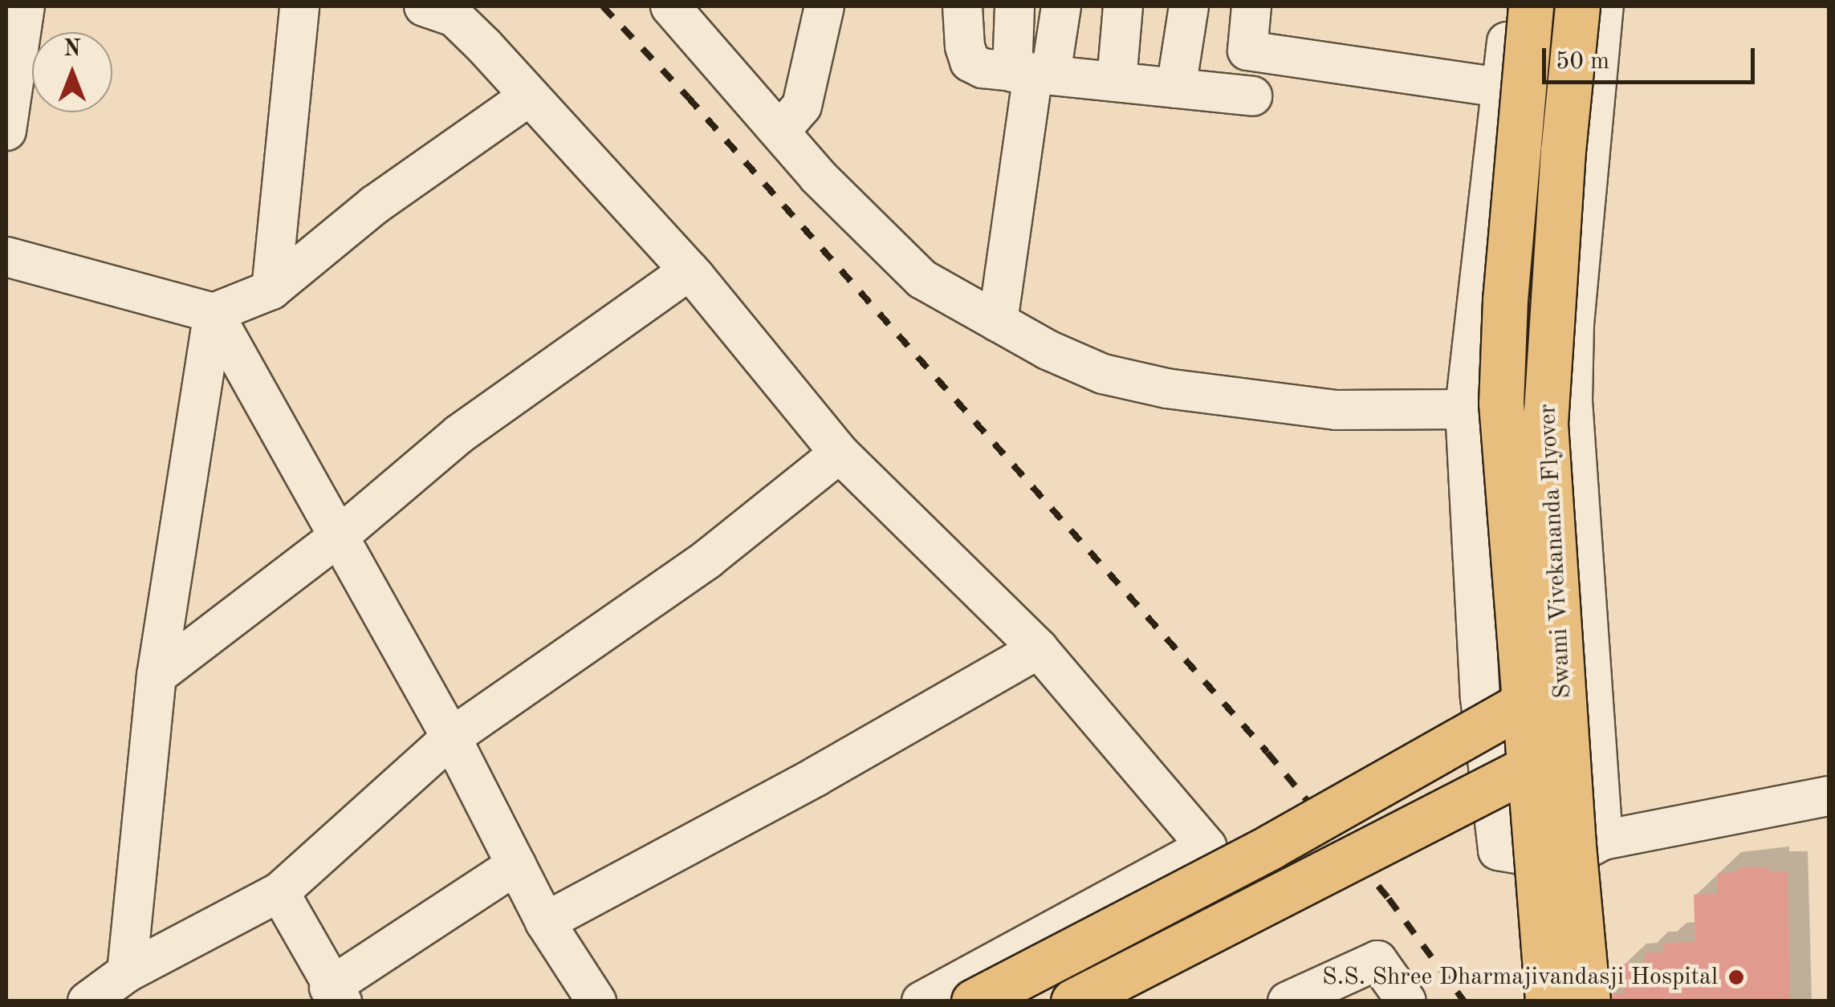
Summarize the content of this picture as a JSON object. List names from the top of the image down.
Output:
{
  "streets": {
    "main road": ["Swami Vivekananda Flyover"]
  },
  "places": ["S.S. Shree Dharmajivandasji Hospital"],
  "scale_bar": "50 m",
  "north": "top"
}
